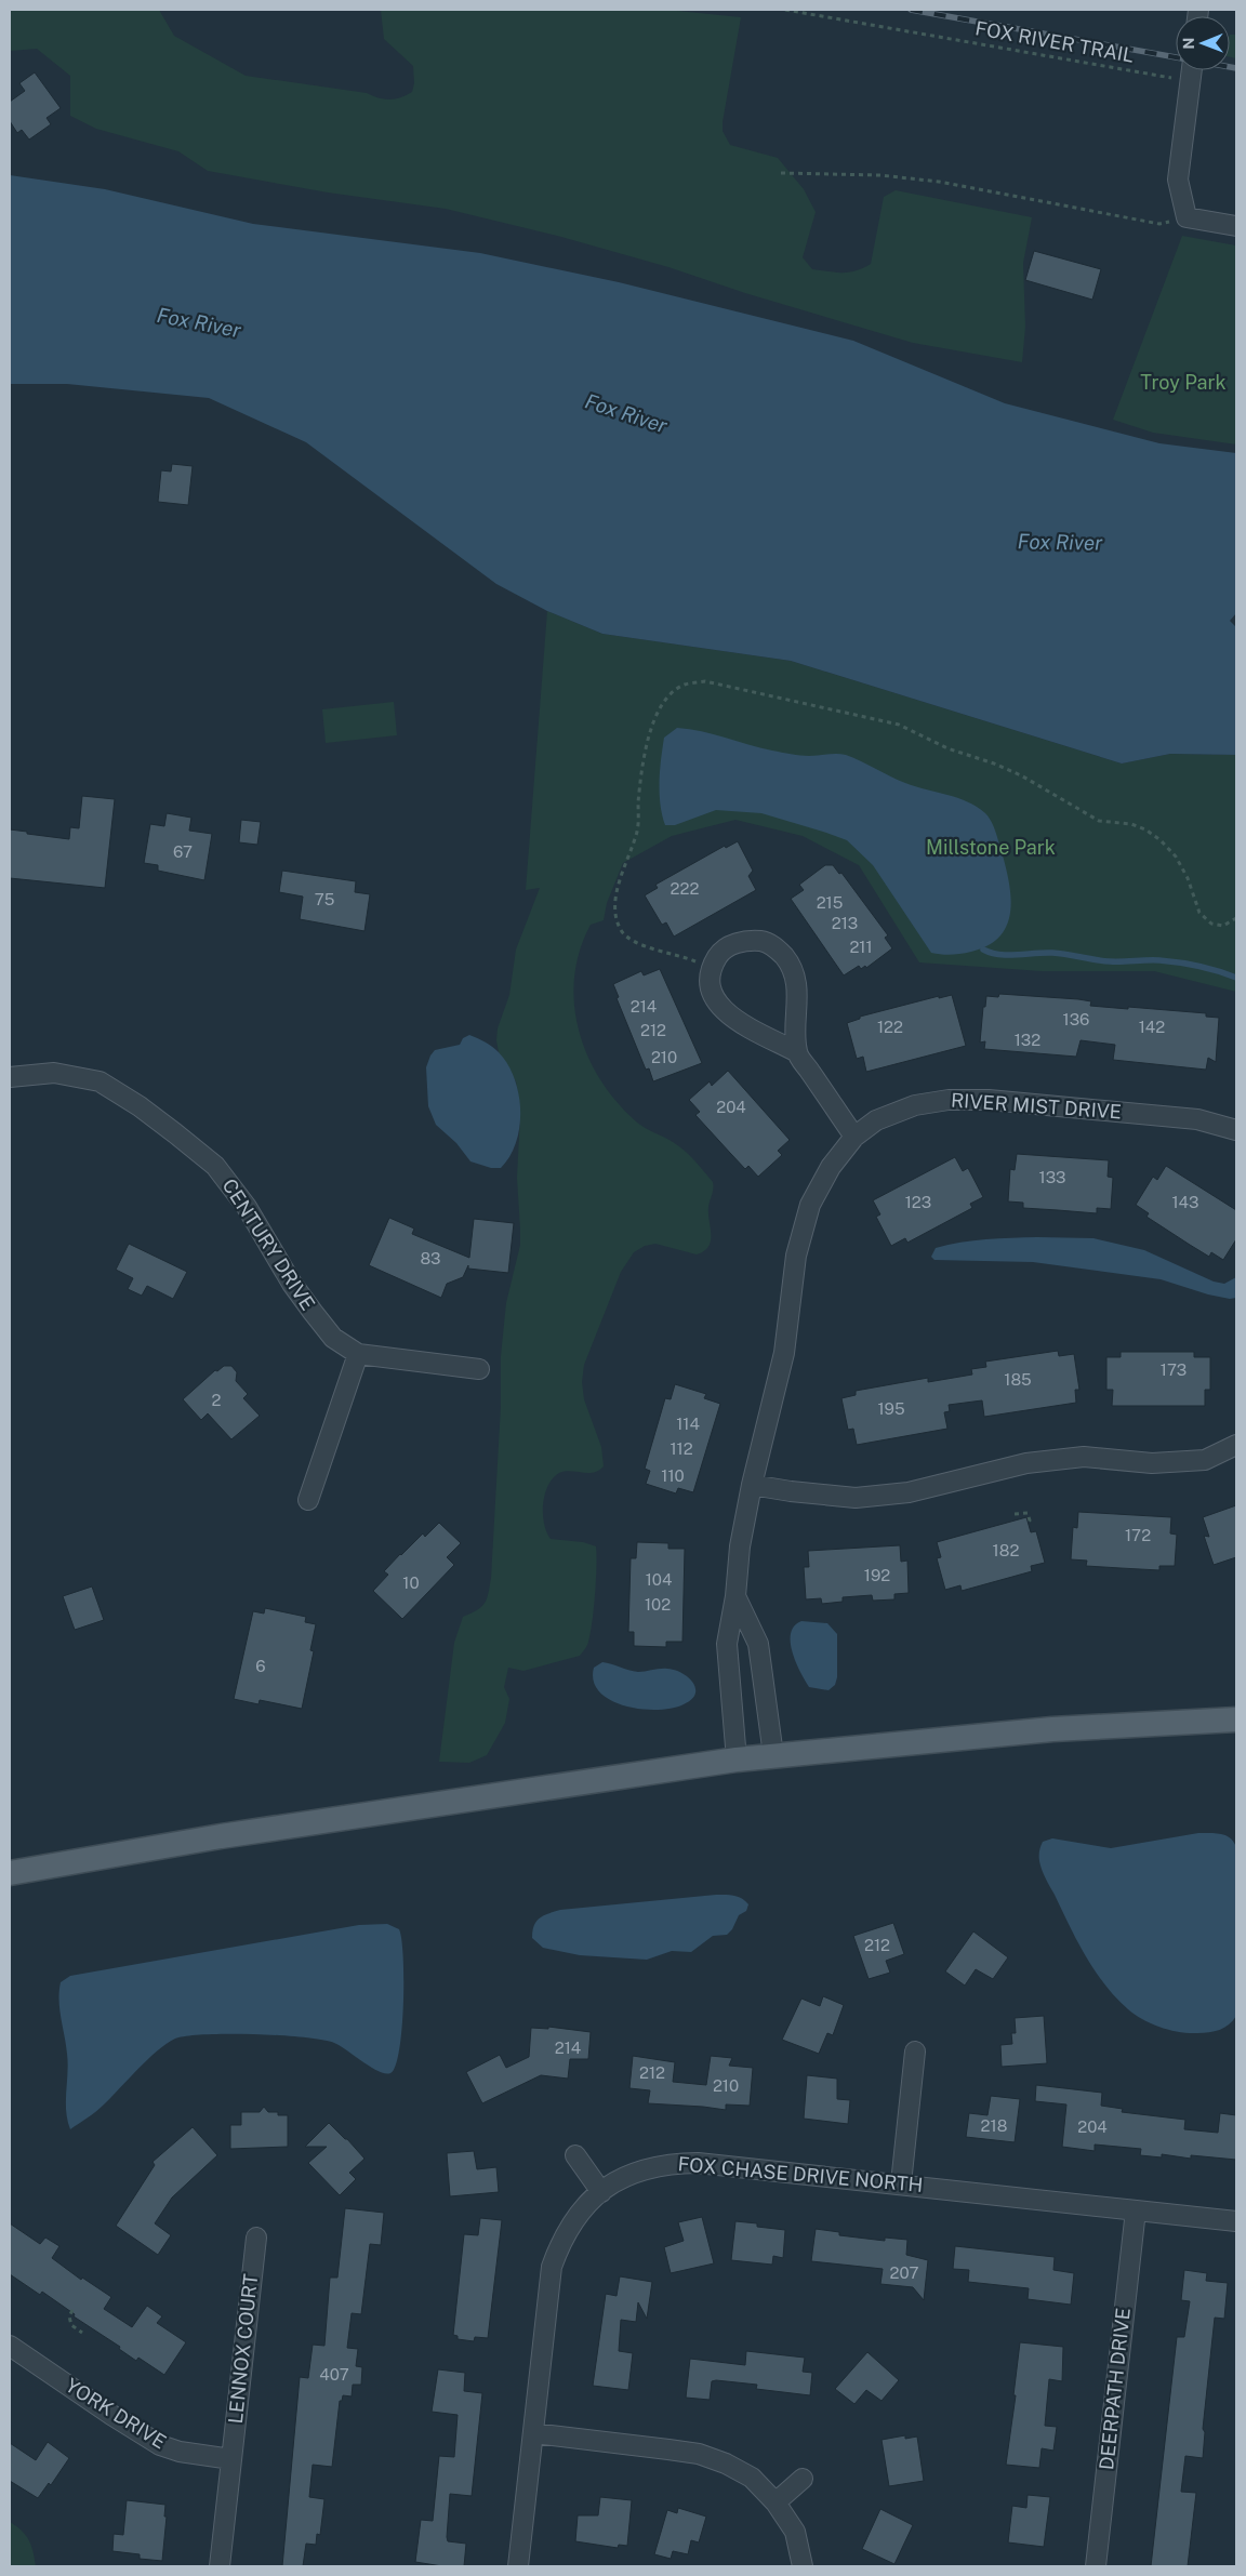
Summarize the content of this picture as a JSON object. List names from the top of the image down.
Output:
{
  "streets": {
    "street": [
      "RIVER MIST DRIVE",
      "CENTURY DRIVE",
      "FOX CHASE DRIVE NORTH",
      "LENNOX COURT",
      "DEERPATH DRIVE",
      "YORK DRIVE"
    ],
    "path": ["FOX RIVER TRAIL"]
  },
  "crossings": [
    ["FOX CHASE DRIVE NORTH", "DEERPATH DRIVE"],
    ["LENNOX COURT", "YORK DRIVE"]
  ],
  "water": ["Fox River"],
  "parks": ["Troy Park", "Millstone Park"],
  "house_numbers": [
    "67",
    "222",
    "75",
    "215",
    "213",
    "211",
    "214",
    "136",
    "122",
    "142",
    "212",
    "132",
    "210",
    "204",
    "133",
    "123",
    "143",
    "83",
    "173",
    "185",
    "2",
    "195",
    "114",
    "112",
    "110",
    "172",
    "182",
    "192",
    "104",
    "10",
    "102",
    "6",
    "212",
    "214",
    "212",
    "210",
    "218",
    "204",
    "207",
    "407"
  ],
  "north": "left"
}
